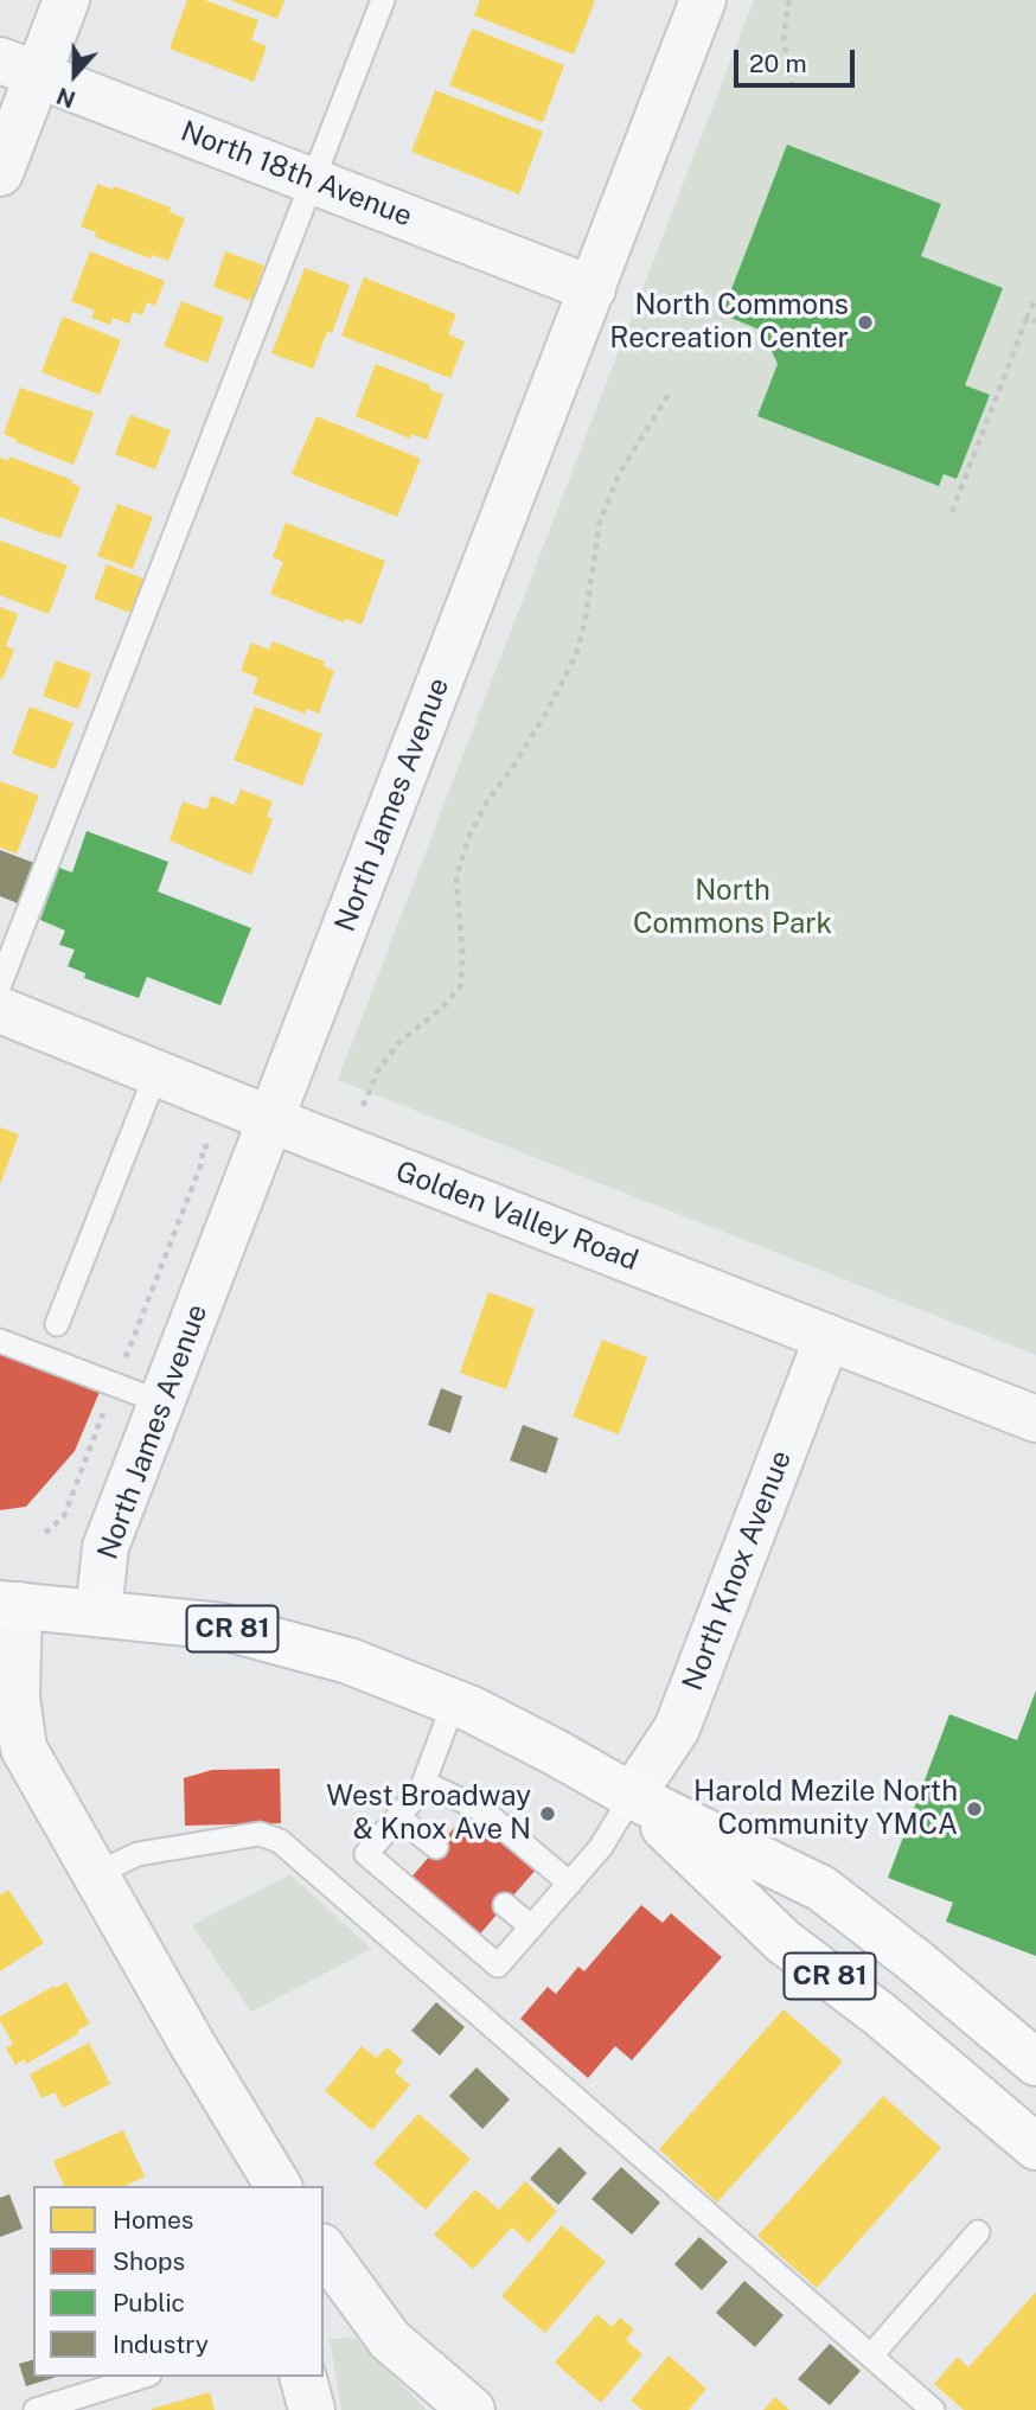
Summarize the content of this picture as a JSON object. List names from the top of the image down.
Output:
{
  "streets": {
    "main road": ["CR 81"],
    "street": [
      "North 18th Avenue",
      "North James Avenue",
      "Golden Valley Road",
      "North Knox Avenue"
    ]
  },
  "crossings": [
    ["North 18th Avenue", "North James Avenue"],
    ["North James Avenue", "Golden Valley Road"],
    ["North James Avenue", "CR 81"],
    ["Golden Valley Road", "North Knox Avenue"],
    ["North Knox Avenue", "CR 81"]
  ],
  "parks": ["North Commons Park"],
  "places": ["North Commons Recreation Center", "Harold Mezile North Community YMCA", "West Broadway & Knox Ave N"],
  "legend": [
    "Homes",
    "Shops",
    "Public",
    "Industry"
  ],
  "scale_bar": "20 m",
  "north": "bottom"
}
